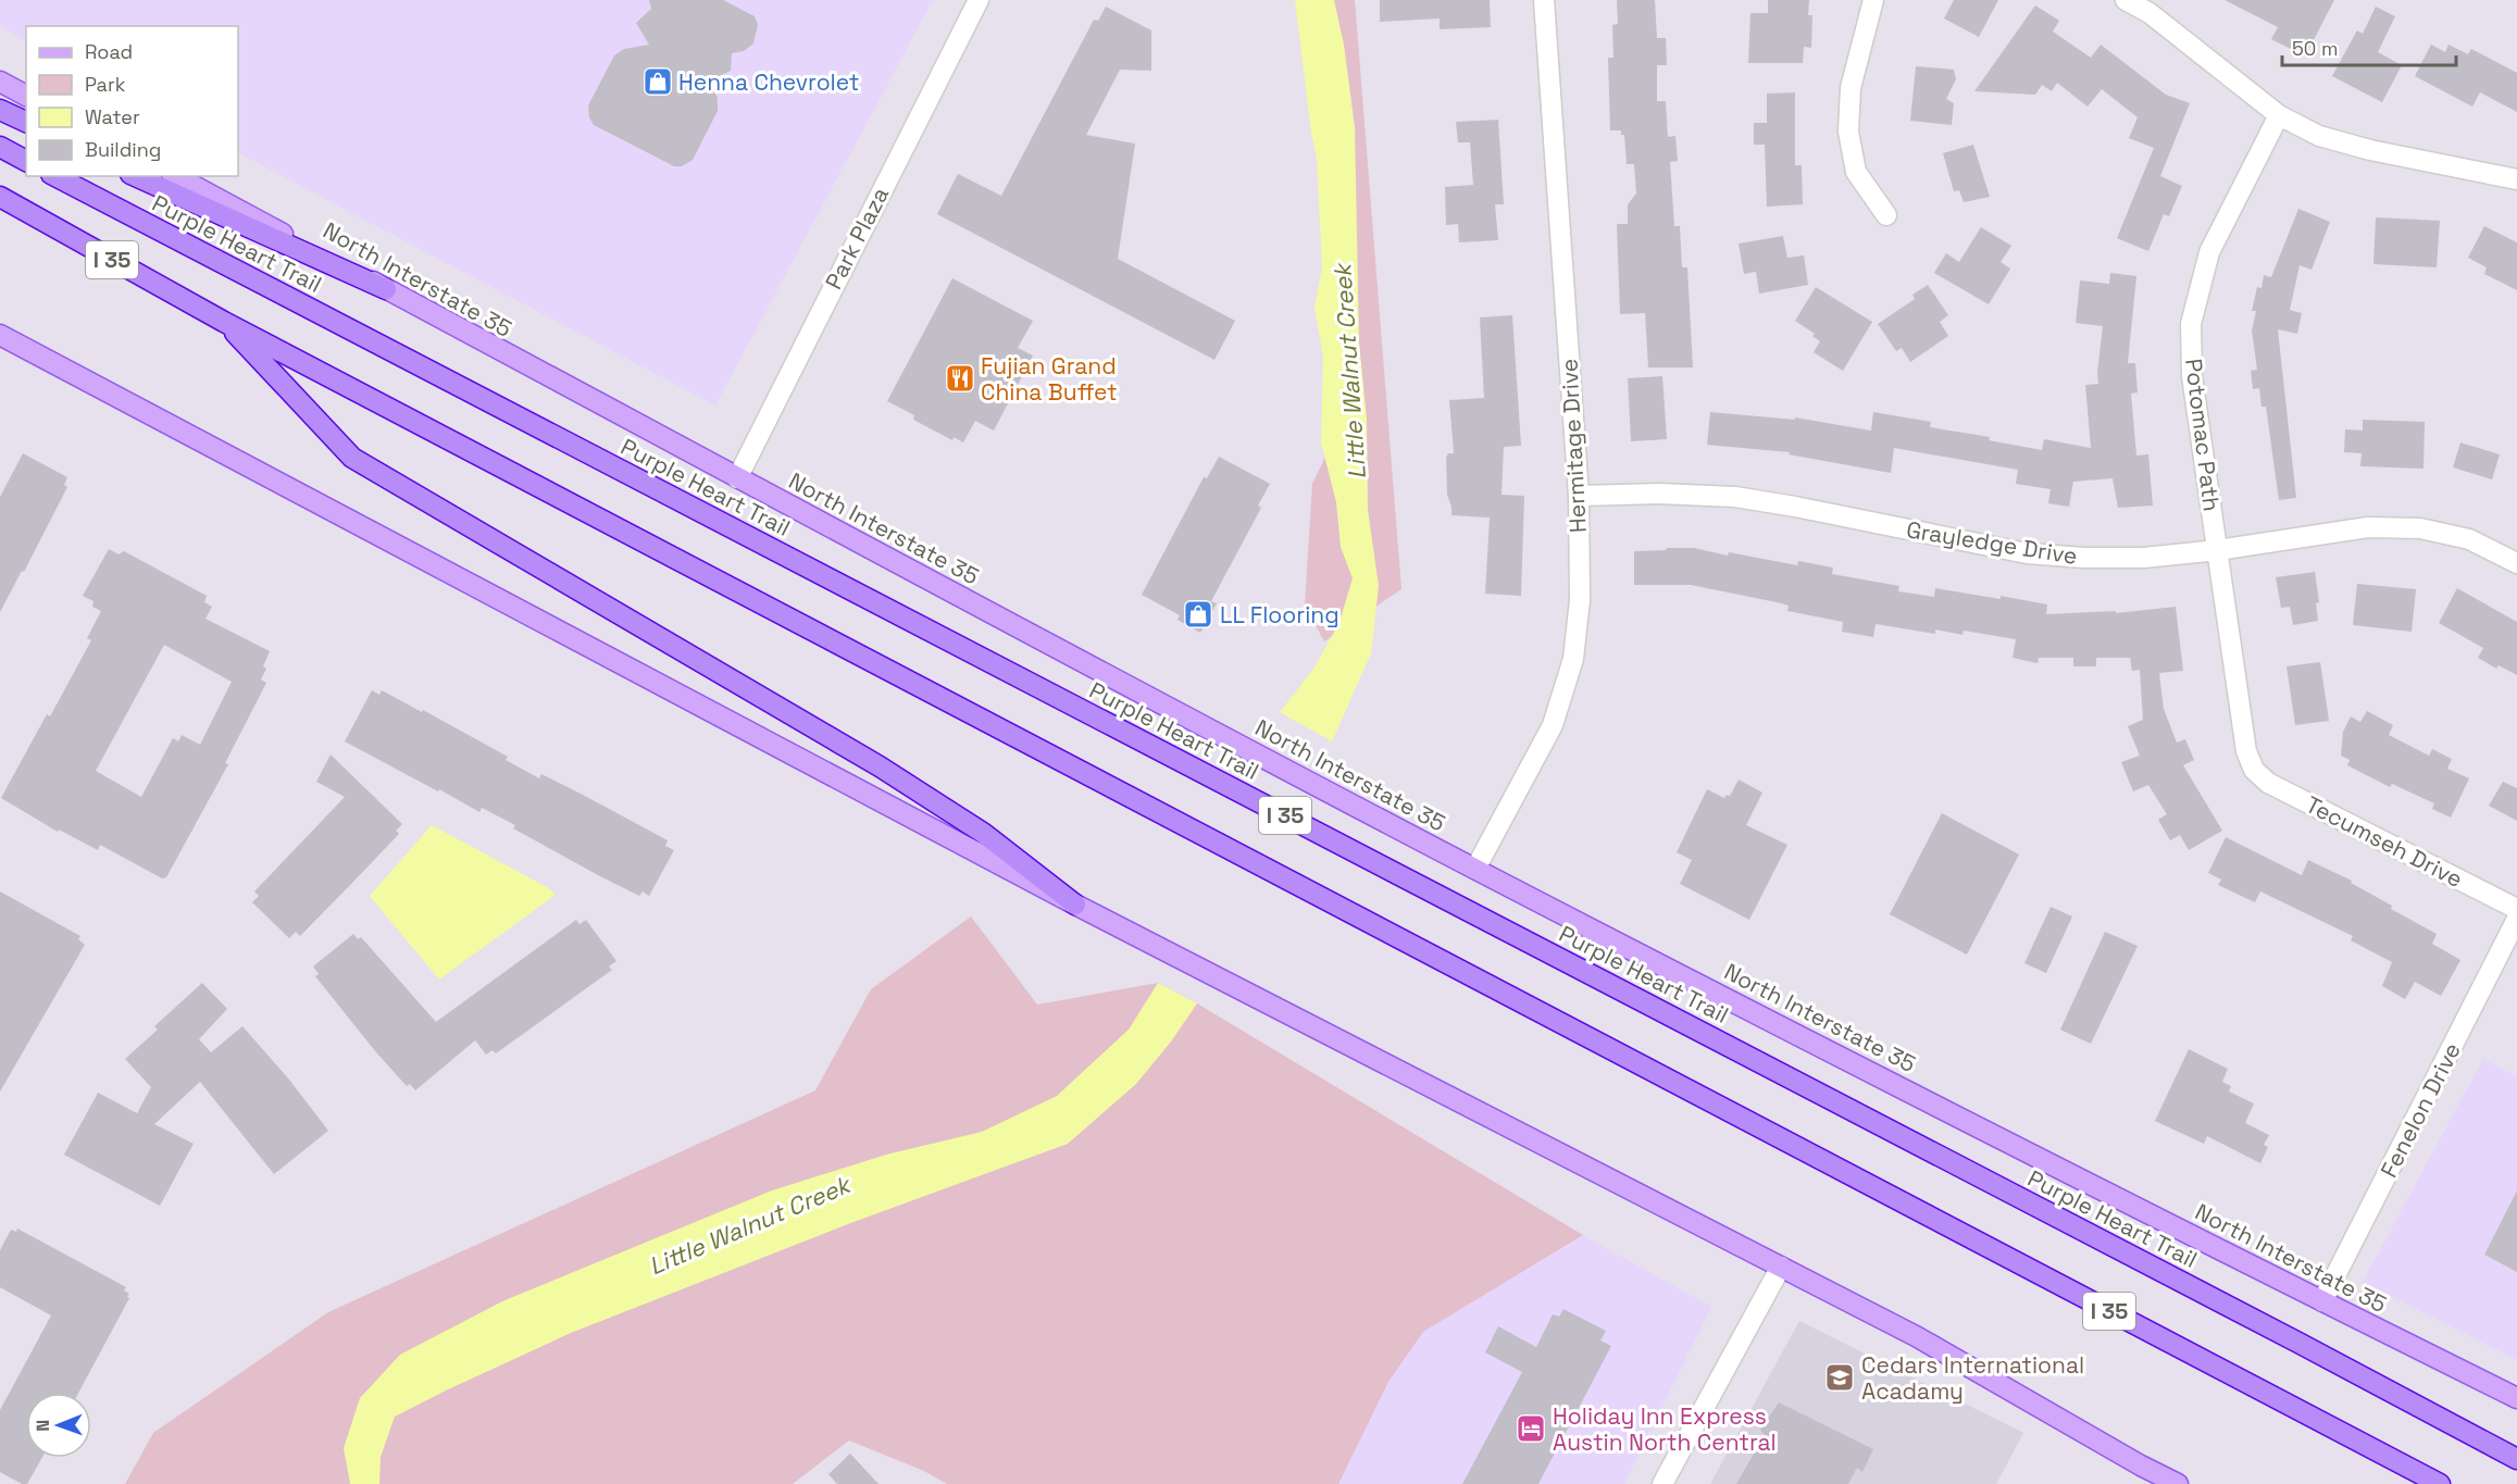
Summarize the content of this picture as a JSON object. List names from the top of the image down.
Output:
{
  "streets": {
    "highway": ["Purple Heart Trail", "I 35"],
    "main road": ["North Interstate 35"],
    "street": [
      "Park Plaza",
      "Potomac Path",
      "Hermitage Drive",
      "Grayledge Drive",
      "Tecumseh Drive",
      "Fenelon Drive"
    ]
  },
  "crossings": [
    ["Park Plaza", "North Interstate 35"],
    ["North Interstate 35", "Hermitage Drive"],
    ["North Interstate 35", "Fenelon Drive"],
    ["Potomac Path", "Grayledge Drive"],
    ["Potomac Path", "Tecumseh Drive"],
    ["Hermitage Drive", "Grayledge Drive"]
  ],
  "water": ["Little Walnut Creek"],
  "places": {
    "shop": ["Henna Chevrolet", "LL Flooring"],
    "restaurant": ["Fujian Grand China Buffet"],
    "school or university": ["Cedars International Acadamy"],
    "hotel": ["Holiday Inn Express Austin North Central"]
  },
  "legend": [
    "Road",
    "Park",
    "Water",
    "Building"
  ],
  "scale_bar": "50 m",
  "north": "left"
}
